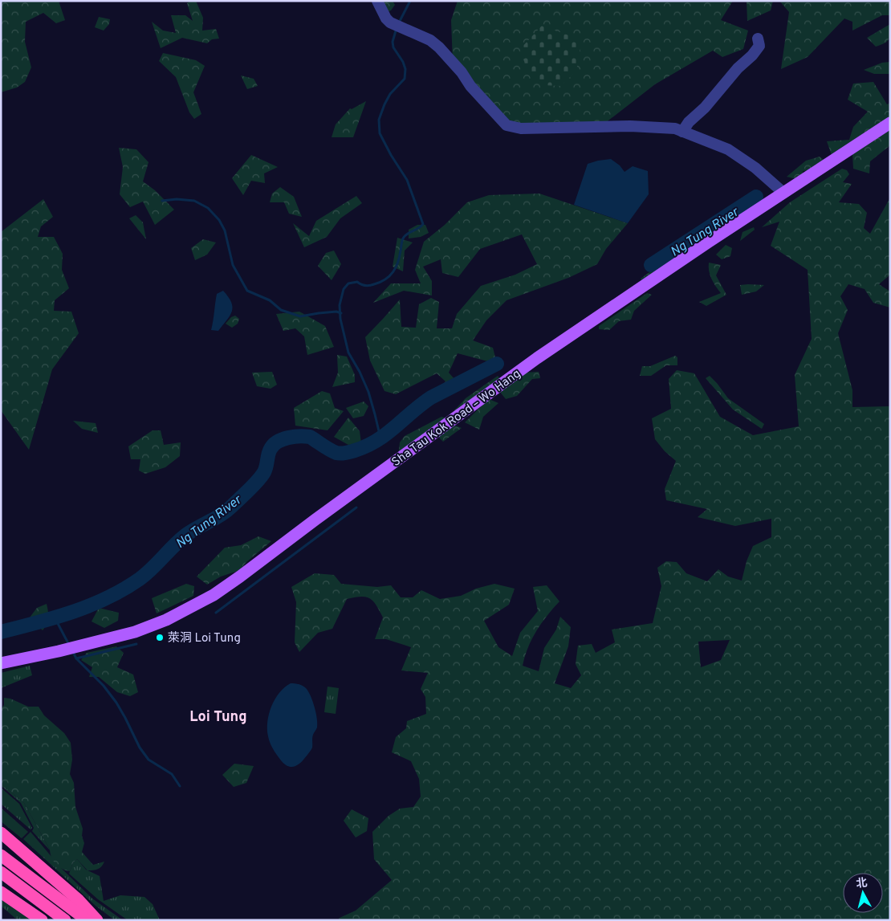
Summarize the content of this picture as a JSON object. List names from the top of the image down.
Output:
{
  "streets": {
    "main road": ["Sha Tau Kok Road – Wo Hang"]
  },
  "districts": ["Loi Tung"],
  "water": ["Ng Tung River"],
  "places": ["萊洞 Loi Tung"],
  "north": "top"
}
